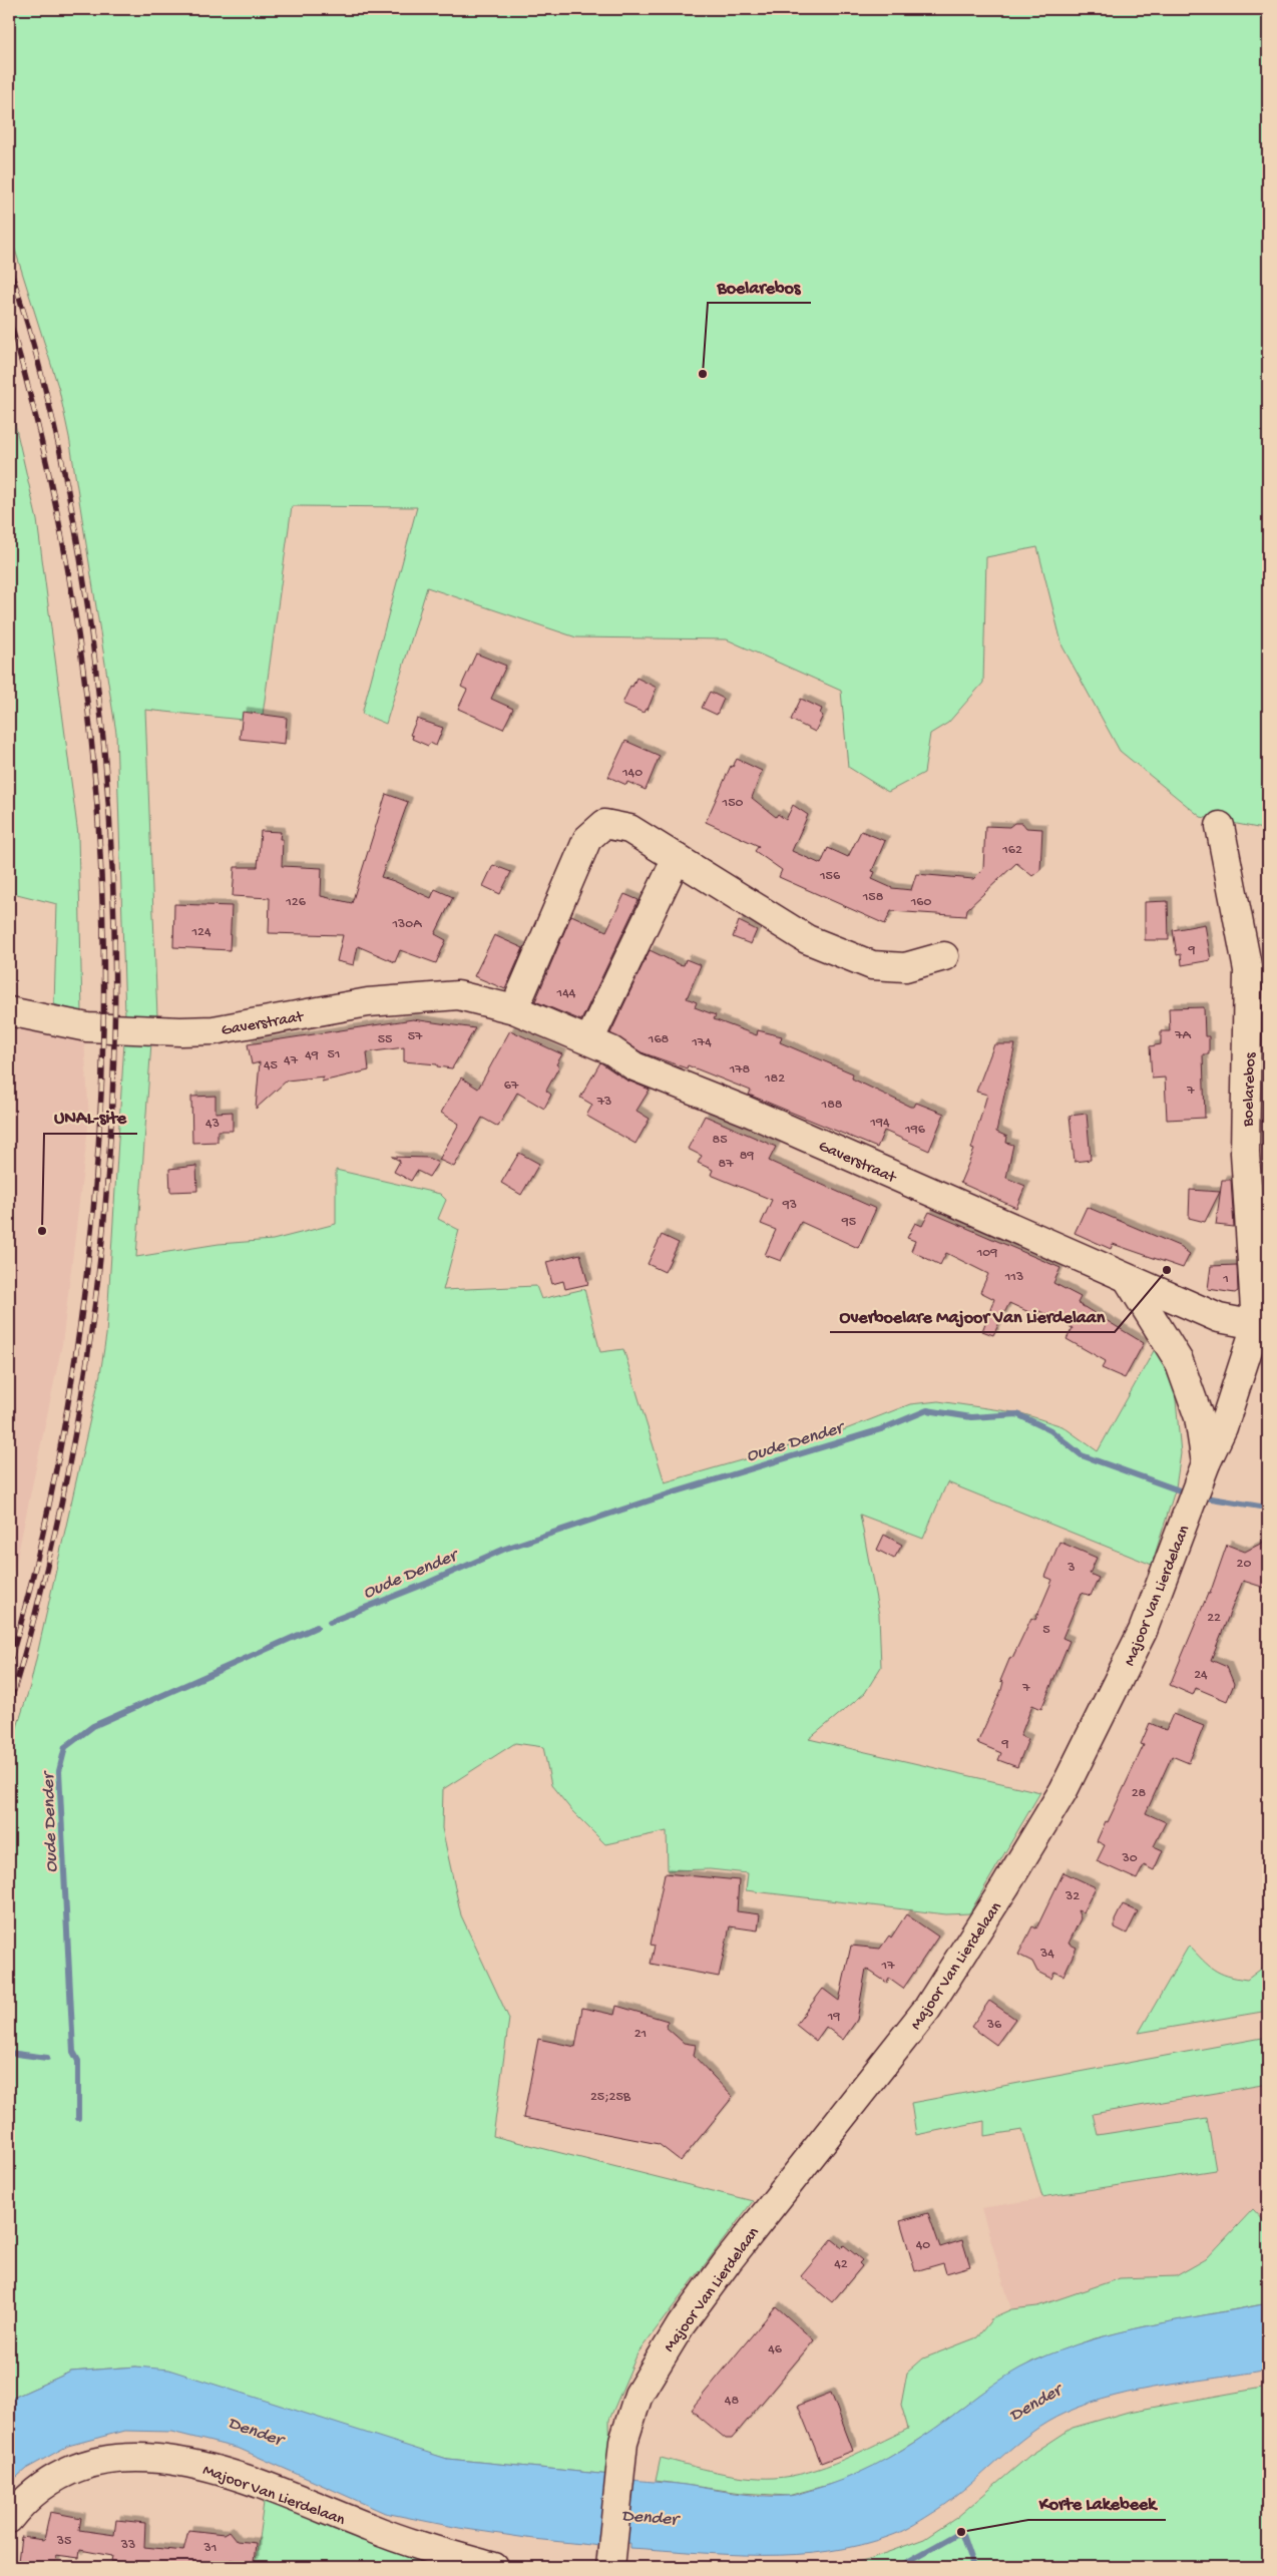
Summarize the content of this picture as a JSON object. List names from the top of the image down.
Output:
{
  "streets": {
    "street": ["Gaverstraat", "Boelarebos", "Majoor Van Lierdelaan"]
  },
  "crossings": [
    ["Gaverstraat", "Boelarebos"],
    ["Gaverstraat", "Majoor Van Lierdelaan"],
    ["Boelarebos", "Majoor Van Lierdelaan"]
  ],
  "water": ["Oude Dender", "Dender"],
  "places": [
    "Boelarebos",
    "UNAL-site",
    "Overboelare Majoor Van Lierdelaan",
    "Korte Lakebeek"
  ],
  "house_numbers": [
    "140",
    "150",
    "162",
    "156",
    "158",
    "126",
    "160",
    "130A",
    "124",
    "9",
    "144",
    "7A",
    "57",
    "55",
    "168",
    "174",
    "51",
    "49",
    "47",
    "45",
    "178",
    "182",
    "67",
    "7",
    "73",
    "188",
    "194",
    "43",
    "196",
    "85",
    "89",
    "87",
    "93",
    "95",
    "109",
    "113",
    "1",
    "20",
    "3",
    "22",
    "5",
    "24",
    "7",
    "9",
    "28",
    "30",
    "32",
    "34",
    "17",
    "19",
    "36",
    "21",
    "25;25B",
    "40",
    "42",
    "46",
    "48",
    "35",
    "33",
    "31"
  ]
}
